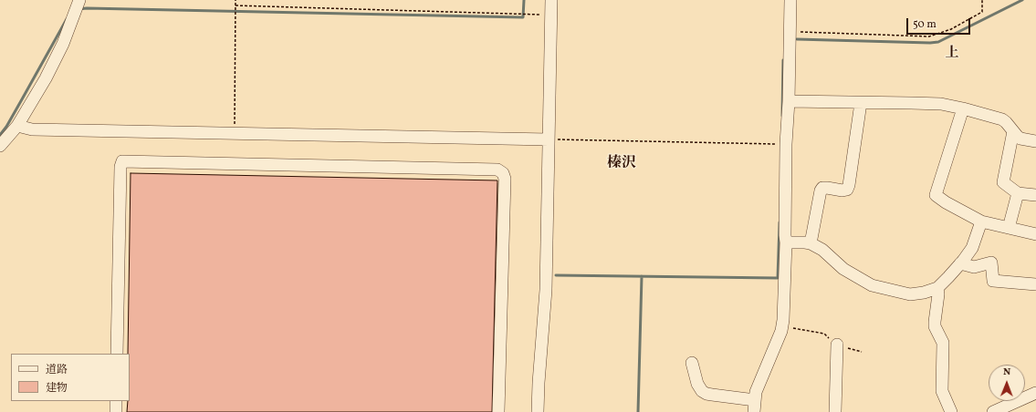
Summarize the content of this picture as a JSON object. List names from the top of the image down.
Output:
{
  "districts": ["上", "榛沢"],
  "legend": ["道路", "建物"],
  "scale_bar": "50 m",
  "north": "top"
}
